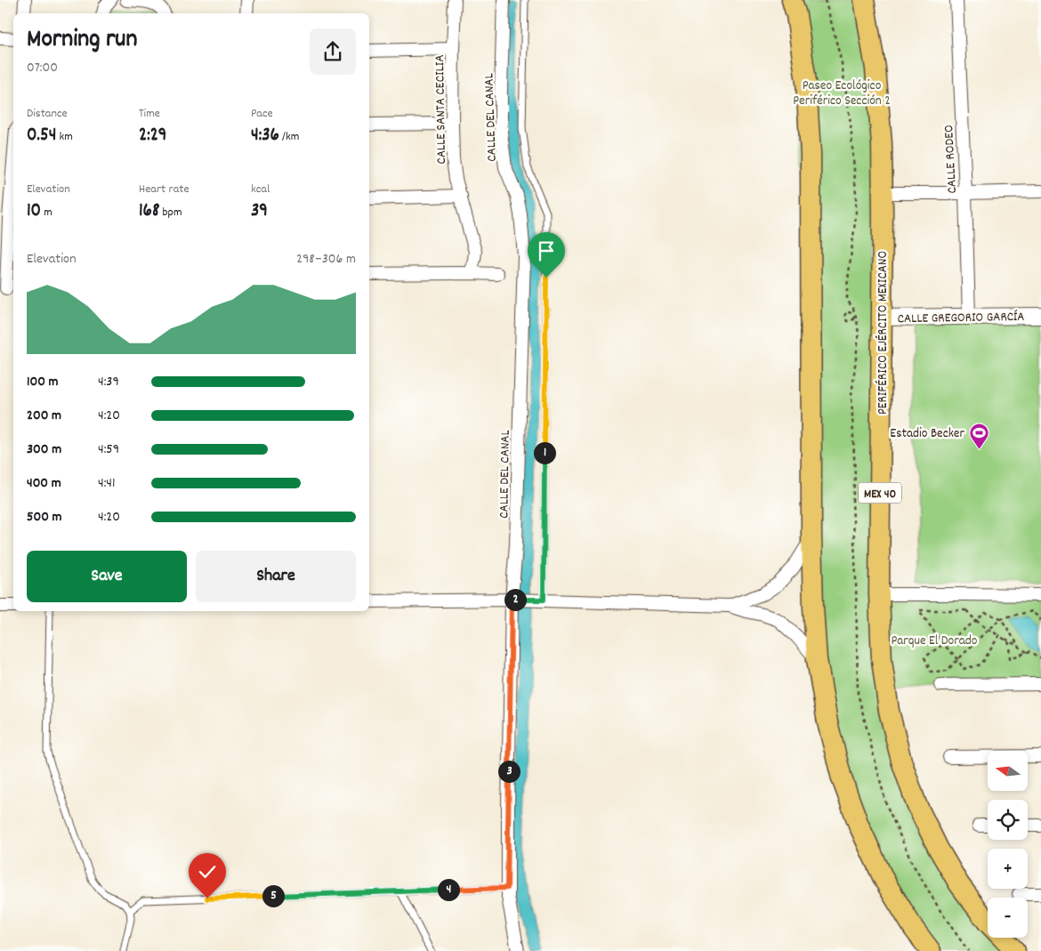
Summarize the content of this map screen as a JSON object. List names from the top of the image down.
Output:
{
  "streets": {
    "highway": ["PERIFÉRICO EJÉRCITO MEXICANO", "MEX 40"],
    "street": [
      "CALLE SANTA CECILIA",
      "CALLE DEL CANAL",
      "CALLE RODEO",
      "CALLE GREGORIO GARCÍA"
    ]
  },
  "crossings": [
    ["CALLE RODEO", "CALLE GREGORIO GARCÍA"],
    ["CALLE GREGORIO GARCÍA", "PERIFÉRICO EJÉRCITO MEXICANO"]
  ],
  "parks": ["Paseo Ecológico Periférico Sección 2", "Parque El Dorado"],
  "places": {
    "sports": ["Estadio Becker"]
  },
  "north": "left",
  "page": {
    "heading": ["Morning run", "07:00"],
    "stats": [
      ["Distance", "0.54 km"],
      ["Time", "2:29"],
      ["Pace", "4:36 /km"],
      ["Elevation", "10 m"],
      ["Heart rate", "168 bpm"],
      ["kcal", "39"]
    ],
    "chart": ["Elevation", "298–306 m"],
    "list": [
      {
        "name": "100 m",
        "note": "4:39"
      },
      {
        "name": "200 m",
        "note": "4:20"
      },
      {
        "name": "300 m",
        "note": "4:59"
      },
      {
        "name": "400 m",
        "note": "4:41"
      },
      {
        "name": "500 m",
        "note": "4:20"
      }
    ],
    "pins": [
      "1",
      "2",
      "3",
      "4",
      "5"
    ],
    "buttons": ["Save", "Share"],
    "map_buttons": ["+", "−"]
  }
}
